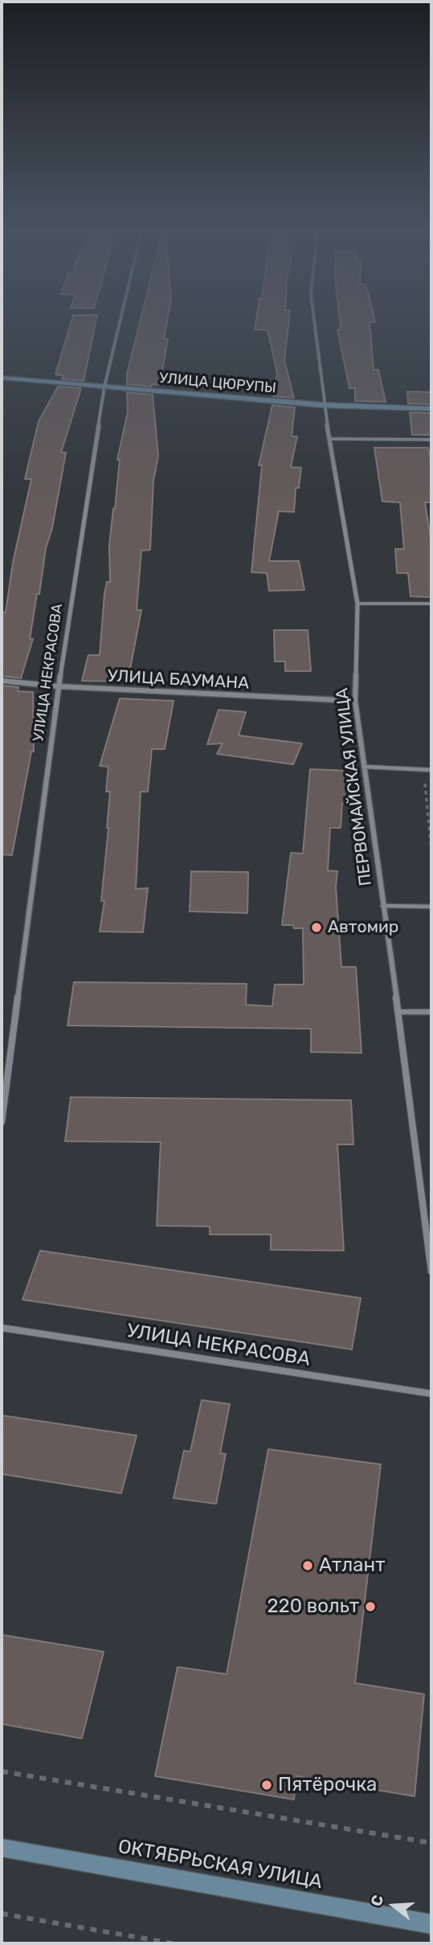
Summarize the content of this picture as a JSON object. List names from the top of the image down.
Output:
{
  "streets": {
    "street": [
      "УЛИЦА ЦЮРУПЫ",
      "УЛИЦА НЕКРАСОВА",
      "УЛИЦА БАУМАНА",
      "ПЕРВОМАЙСКАЯ УЛИЦА",
      "ОКТЯБРЬСКАЯ УЛИЦА"
    ]
  },
  "crossings": [
    ["УЛИЦА ЦЮРУПЫ", "УЛИЦА НЕКРАСОВА"],
    ["УЛИЦА ЦЮРУПЫ", "ПЕРВОМАЙСКАЯ УЛИЦА"],
    ["УЛИЦА НЕКРАСОВА", "УЛИЦА БАУМАНА"],
    ["УЛИЦА БАУМАНА", "ПЕРВОМАЙСКАЯ УЛИЦА"]
  ],
  "places": [
    "Автомир",
    "Атлант",
    "220 вольт",
    "Пятёрочка"
  ],
  "north": "left"
}
